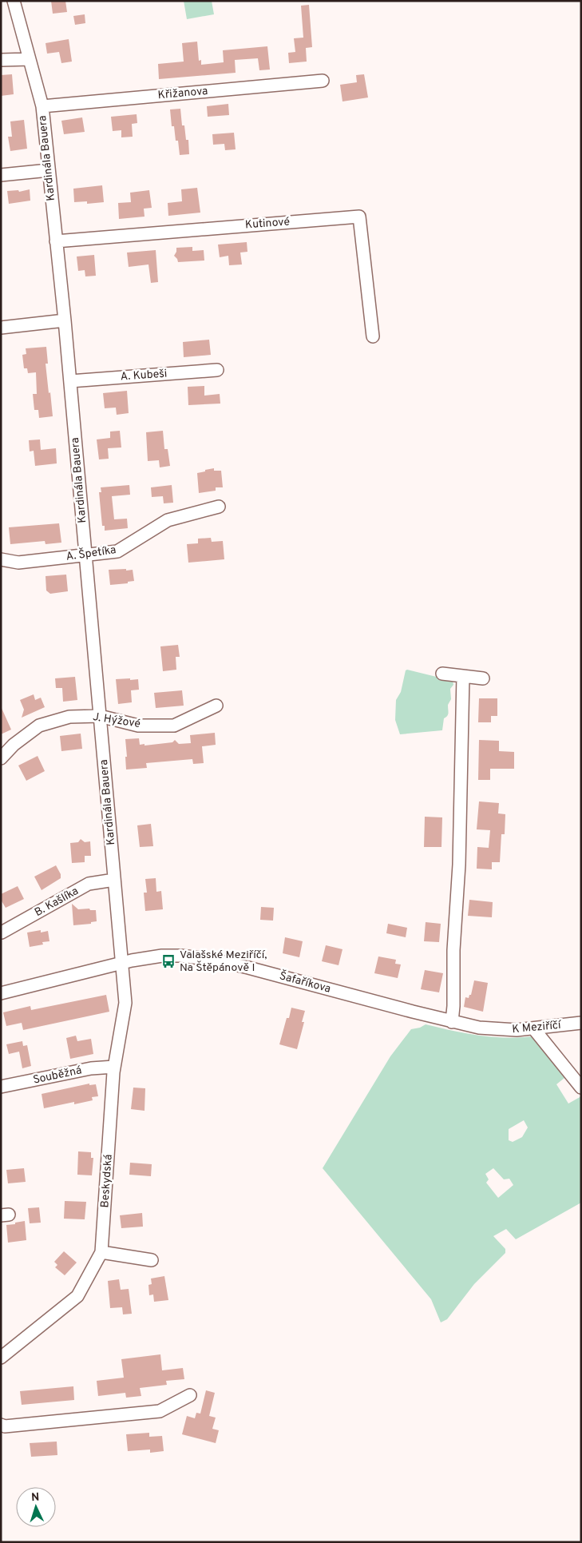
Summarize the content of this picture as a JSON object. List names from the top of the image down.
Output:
{
  "streets": {
    "street": [
      "Křižanova",
      "Kardinála Bauera",
      "Kutinové",
      "A. Kubeši",
      "A. Špetíka",
      "J. Hýžové",
      "B. Kašlíka",
      "Šafaříkova",
      "K Meziříčí",
      "Souběžná",
      "Beskydská"
    ]
  },
  "crossings": [
    ["Křižanova", "Kardinála Bauera"],
    ["Kardinála Bauera", "Kutinové"],
    ["Kardinála Bauera", "A. Kubeši"],
    ["Kardinála Bauera", "A. Špetíka"],
    ["Kardinála Bauera", "J. Hýžové"],
    ["Kardinála Bauera", "B. Kašlíka"],
    ["Kardinála Bauera", "Šafaříkova"],
    ["Kardinála Bauera", "Beskydská"],
    ["Šafaříkova", "K Meziříčí"],
    ["Šafaříkova", "Beskydská"],
    ["Souběžná", "Beskydská"]
  ],
  "places": {
    "bus stop": ["Valašské Meziříčí, Na Štěpánově I"]
  },
  "north": "top"
}
